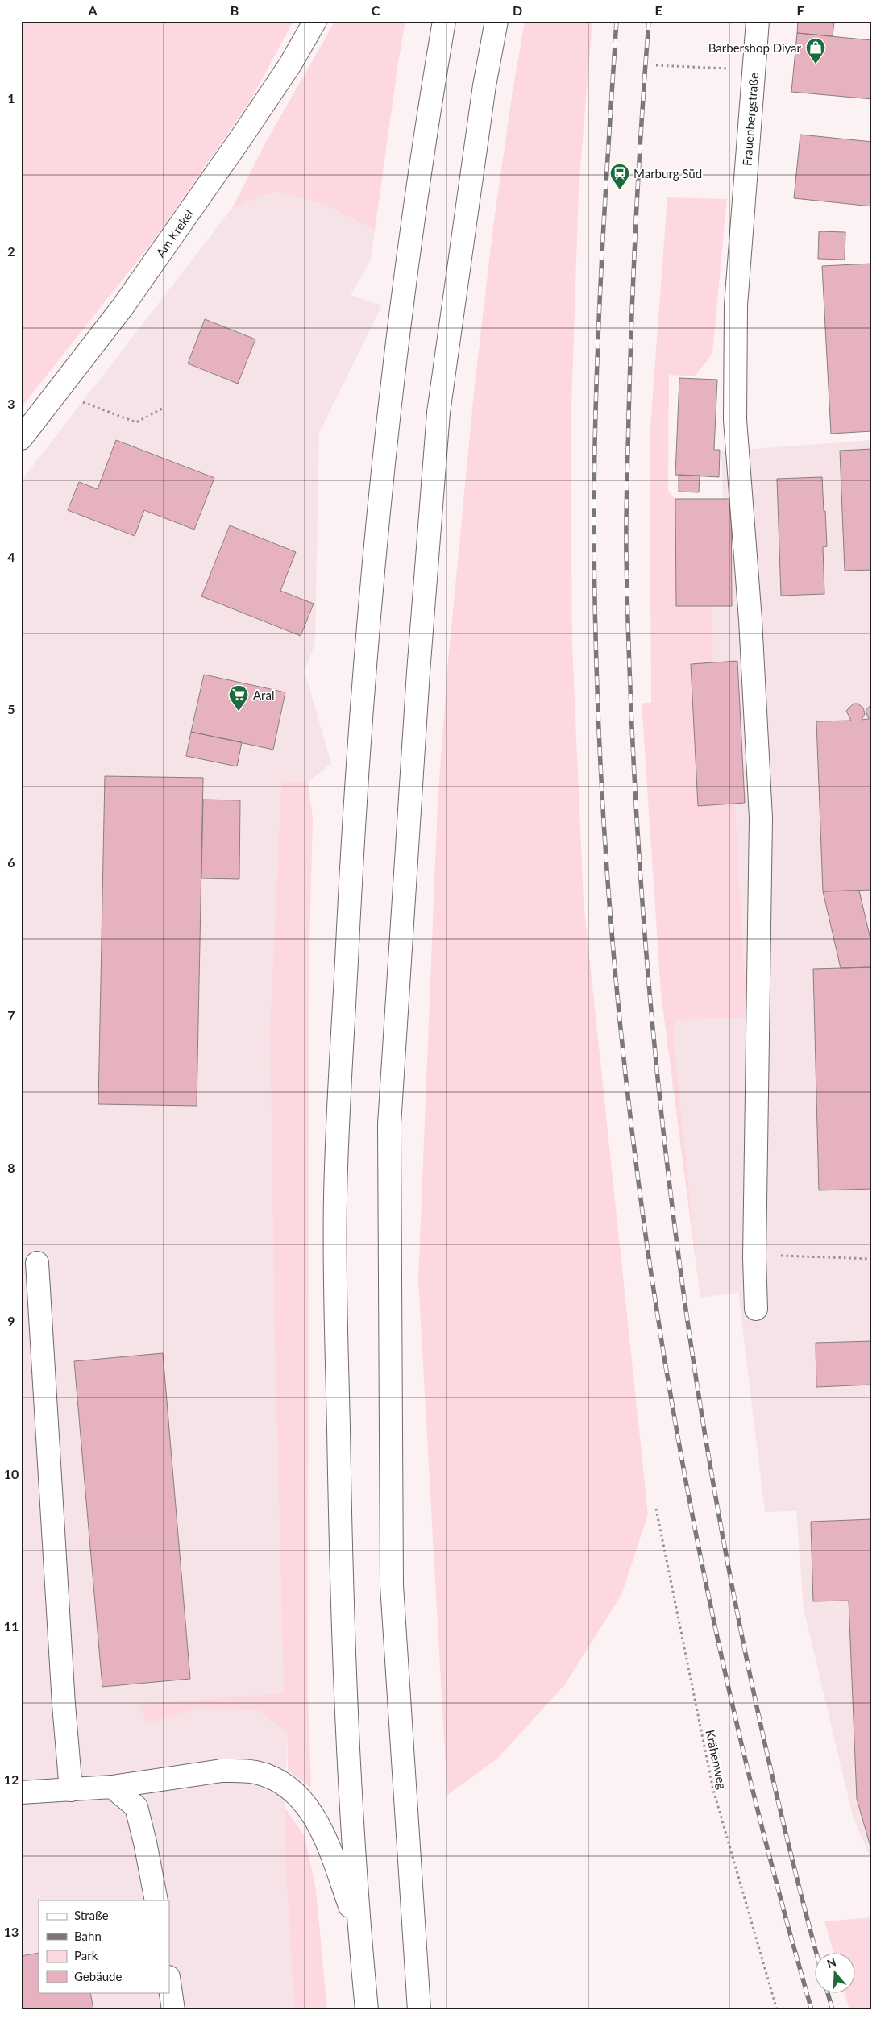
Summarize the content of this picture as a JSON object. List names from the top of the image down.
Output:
{
  "streets": {
    "main road": ["Frauenbergstraße", "Am Krekel"],
    "path": ["Krähenweg"]
  },
  "places": {
    "shop": ["Barbershop Diyar"],
    "station": ["Marburg Süd"],
    "supermarket": ["Aral"]
  },
  "legend": [
    "Straße",
    "Bahn",
    "Park",
    "Gebäude"
  ],
  "north": "top",
  "grid": {
    "columns": [
      "A",
      "B",
      "C",
      "D",
      "E",
      "F"
    ],
    "rows": [
      "1",
      "2",
      "3",
      "4",
      "5",
      "6",
      "7",
      "8",
      "9",
      "10",
      "11",
      "12",
      "13"
    ]
  }
}
